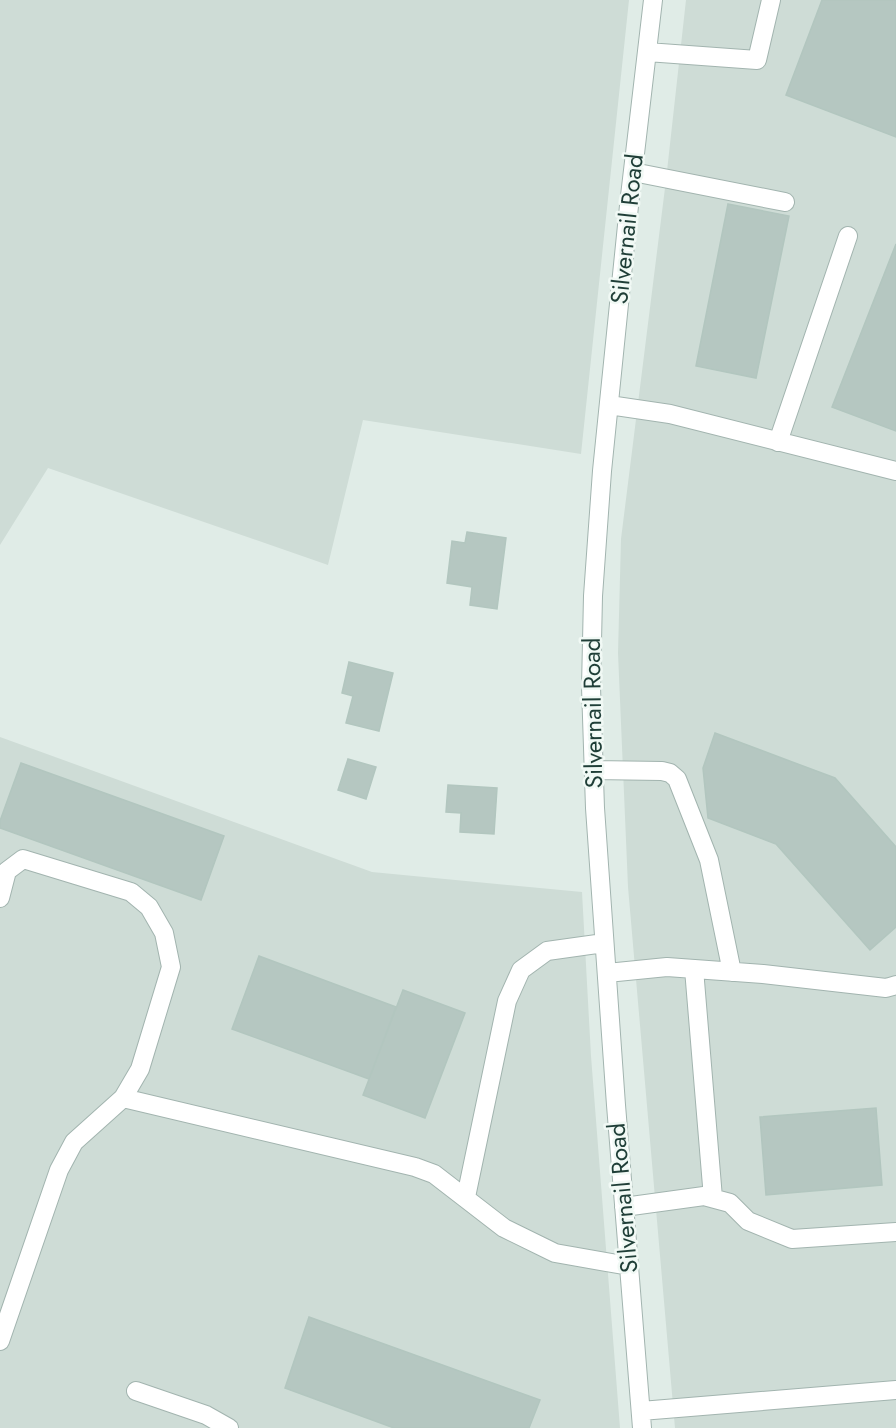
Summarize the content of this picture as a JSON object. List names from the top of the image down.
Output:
{
  "streets": {
    "street": ["Silvernail Road"]
  }
}
